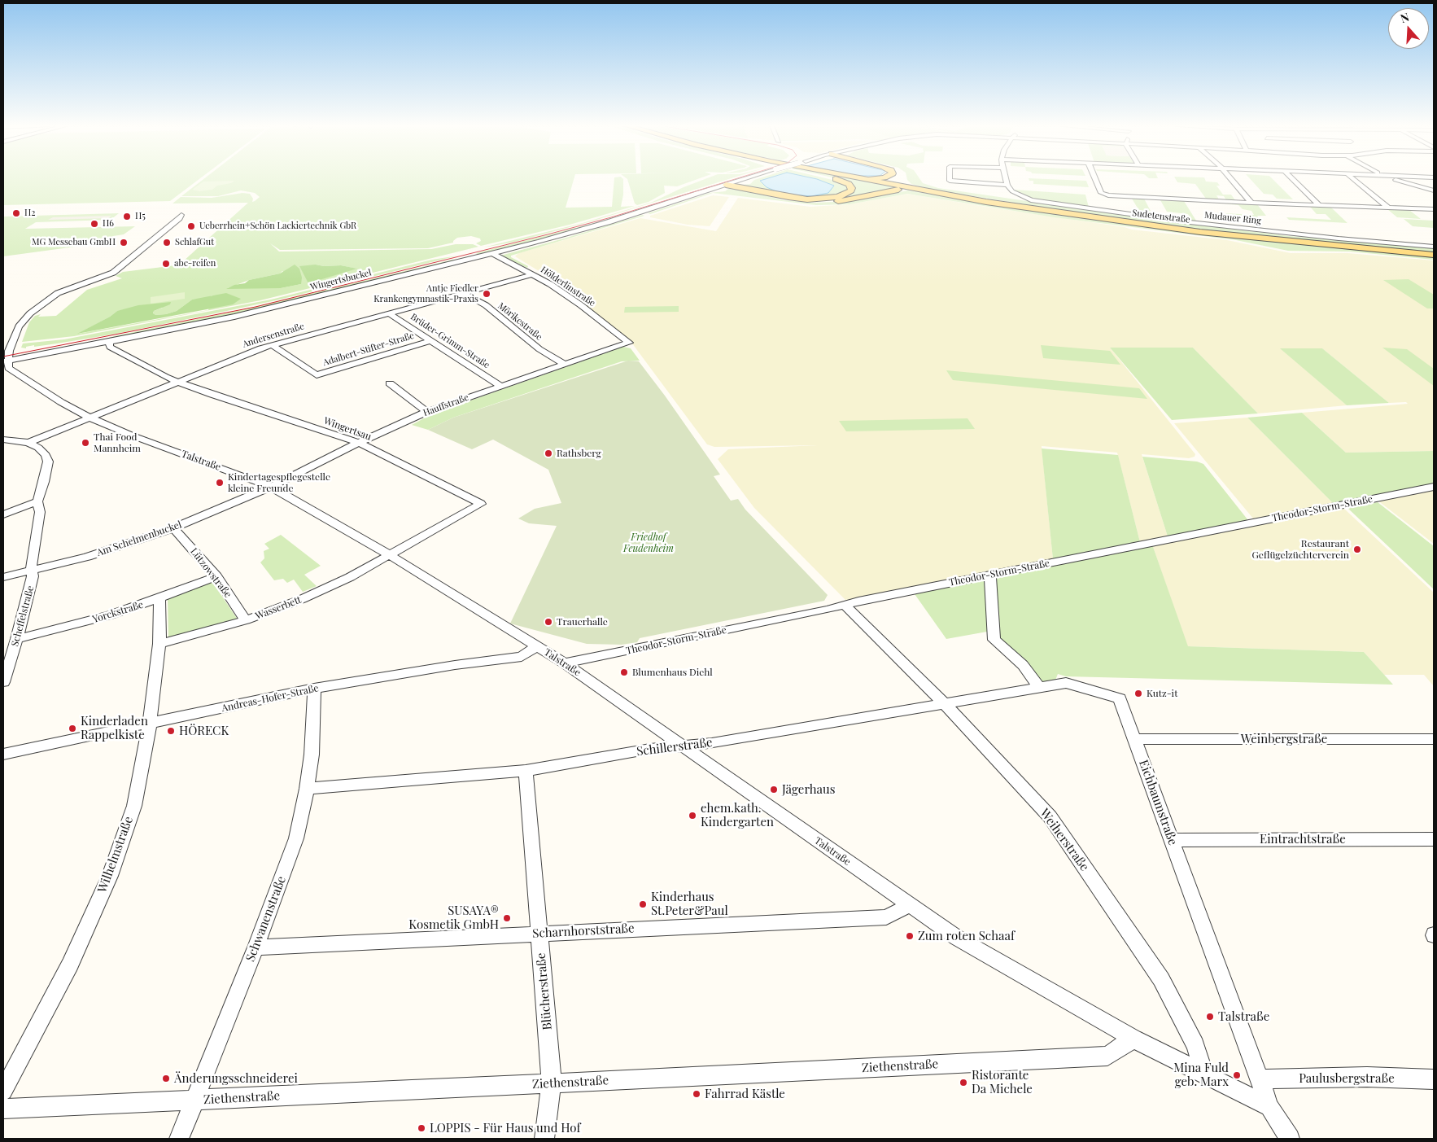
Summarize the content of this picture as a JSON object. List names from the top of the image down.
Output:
{
  "streets": {
    "main road": ["Sudetenstraße"],
    "street": [
      "Mudauer Ring",
      "Wingertsbuckel",
      "Hölderlinstraße",
      "Mörikestraße",
      "Andersenstraße",
      "Brüder-Grimm-Straße",
      "Adalbert-Stifter-Straße",
      "Hauffstraße",
      "Wingertsau",
      "Talstraße",
      "Theodor-Storm-Straße",
      "Am Schelmenbuckel",
      "Lützowstraße",
      "Wasserbett",
      "Yorckstraße",
      "Scheffelstraße",
      "Andreas-Hofer-Straße",
      "Weinbergstraße",
      "Schillerstraße",
      "Eichbaumstraße",
      "Eintrachtstraße",
      "Weiherstraße",
      "Wilhelmstraße",
      "Schwanenstraße",
      "Scharnhorststraße",
      "Blücherstraße",
      "Ziethenstraße",
      "Paulusbergstraße"
    ]
  },
  "crossings": [
    ["Wingertsbuckel", "Hölderlinstraße"],
    ["Wingertsbuckel", "Wingertsau"],
    ["Wingertsbuckel", "Talstraße"],
    ["Hölderlinstraße", "Andersenstraße"],
    ["Hölderlinstraße", "Hauffstraße"],
    ["Mörikestraße", "Andersenstraße"],
    ["Mörikestraße", "Hauffstraße"],
    ["Andersenstraße", "Brüder-Grimm-Straße"],
    ["Andersenstraße", "Adalbert-Stifter-Straße"],
    ["Andersenstraße", "Wingertsau"],
    ["Andersenstraße", "Talstraße"],
    ["Brüder-Grimm-Straße", "Adalbert-Stifter-Straße"],
    ["Brüder-Grimm-Straße", "Hauffstraße"],
    ["Hauffstraße", "Wingertsau"],
    ["Hauffstraße", "Talstraße"],
    ["Hauffstraße", "Am Schelmenbuckel"],
    ["Wingertsau", "Talstraße"],
    ["Wingertsau", "Wasserbett"],
    ["Talstraße", "Theodor-Storm-Straße"],
    ["Talstraße", "Am Schelmenbuckel"],
    ["Talstraße", "Wasserbett"],
    ["Talstraße", "Andreas-Hofer-Straße"],
    ["Talstraße", "Schillerstraße"],
    ["Talstraße", "Eichbaumstraße"],
    ["Talstraße", "Weiherstraße"],
    ["Talstraße", "Scharnhorststraße"],
    ["Talstraße", "Ziethenstraße"],
    ["Theodor-Storm-Straße", "Weiherstraße"],
    ["Am Schelmenbuckel", "Lützowstraße"],
    ["Am Schelmenbuckel", "Scheffelstraße"],
    ["Lützowstraße", "Wasserbett"],
    ["Lützowstraße", "Yorckstraße"],
    ["Wasserbett", "Wilhelmstraße"],
    ["Yorckstraße", "Scheffelstraße"],
    ["Yorckstraße", "Wilhelmstraße"],
    ["Andreas-Hofer-Straße", "Wilhelmstraße"],
    ["Andreas-Hofer-Straße", "Schwanenstraße"],
    ["Weinbergstraße", "Eichbaumstraße"],
    ["Schillerstraße", "Eichbaumstraße"],
    ["Schillerstraße", "Weiherstraße"],
    ["Schillerstraße", "Schwanenstraße"],
    ["Schillerstraße", "Blücherstraße"],
    ["Eichbaumstraße", "Eintrachtstraße"],
    ["Eichbaumstraße", "Paulusbergstraße"],
    ["Schwanenstraße", "Scharnhorststraße"],
    ["Schwanenstraße", "Ziethenstraße"],
    ["Scharnhorststraße", "Blücherstraße"],
    ["Blücherstraße", "Ziethenstraße"]
  ],
  "parks": ["Friedhof Feudenheim"],
  "places": [
    "H2",
    "H5",
    "H6",
    "Ueberrhein+Schön Lackiertechnik GbR",
    "MG Messebau GmbH",
    "SchlafGut",
    "abc-reifen",
    "Antje Fiedler Krankengymnastik-Praxis",
    "Thai Food Mannheim",
    "Rathsberg",
    "Kindertagespflegestelle kleine Freunde",
    "Restaurant Geflügelzüchterverein",
    "Trauerhalle",
    "Blumenhaus Diehl",
    "Kutz-it",
    "Kinderladen Rappelkiste",
    "HÖRECK",
    "Jägerhaus",
    "ehem.kath. Kindergarten",
    "Kinderhaus St.Peter&Paul",
    "SUSAYA® Kosmetik GmbH",
    "Zum roten Schaaf",
    "Talstraße",
    "Mina Fuld geb. Marx",
    "Änderungsschneiderei",
    "Ristorante Da Michele",
    "Fahrrad Kästle",
    "LOPPIS - Für Haus und Hof"
  ],
  "north": "top"
}
